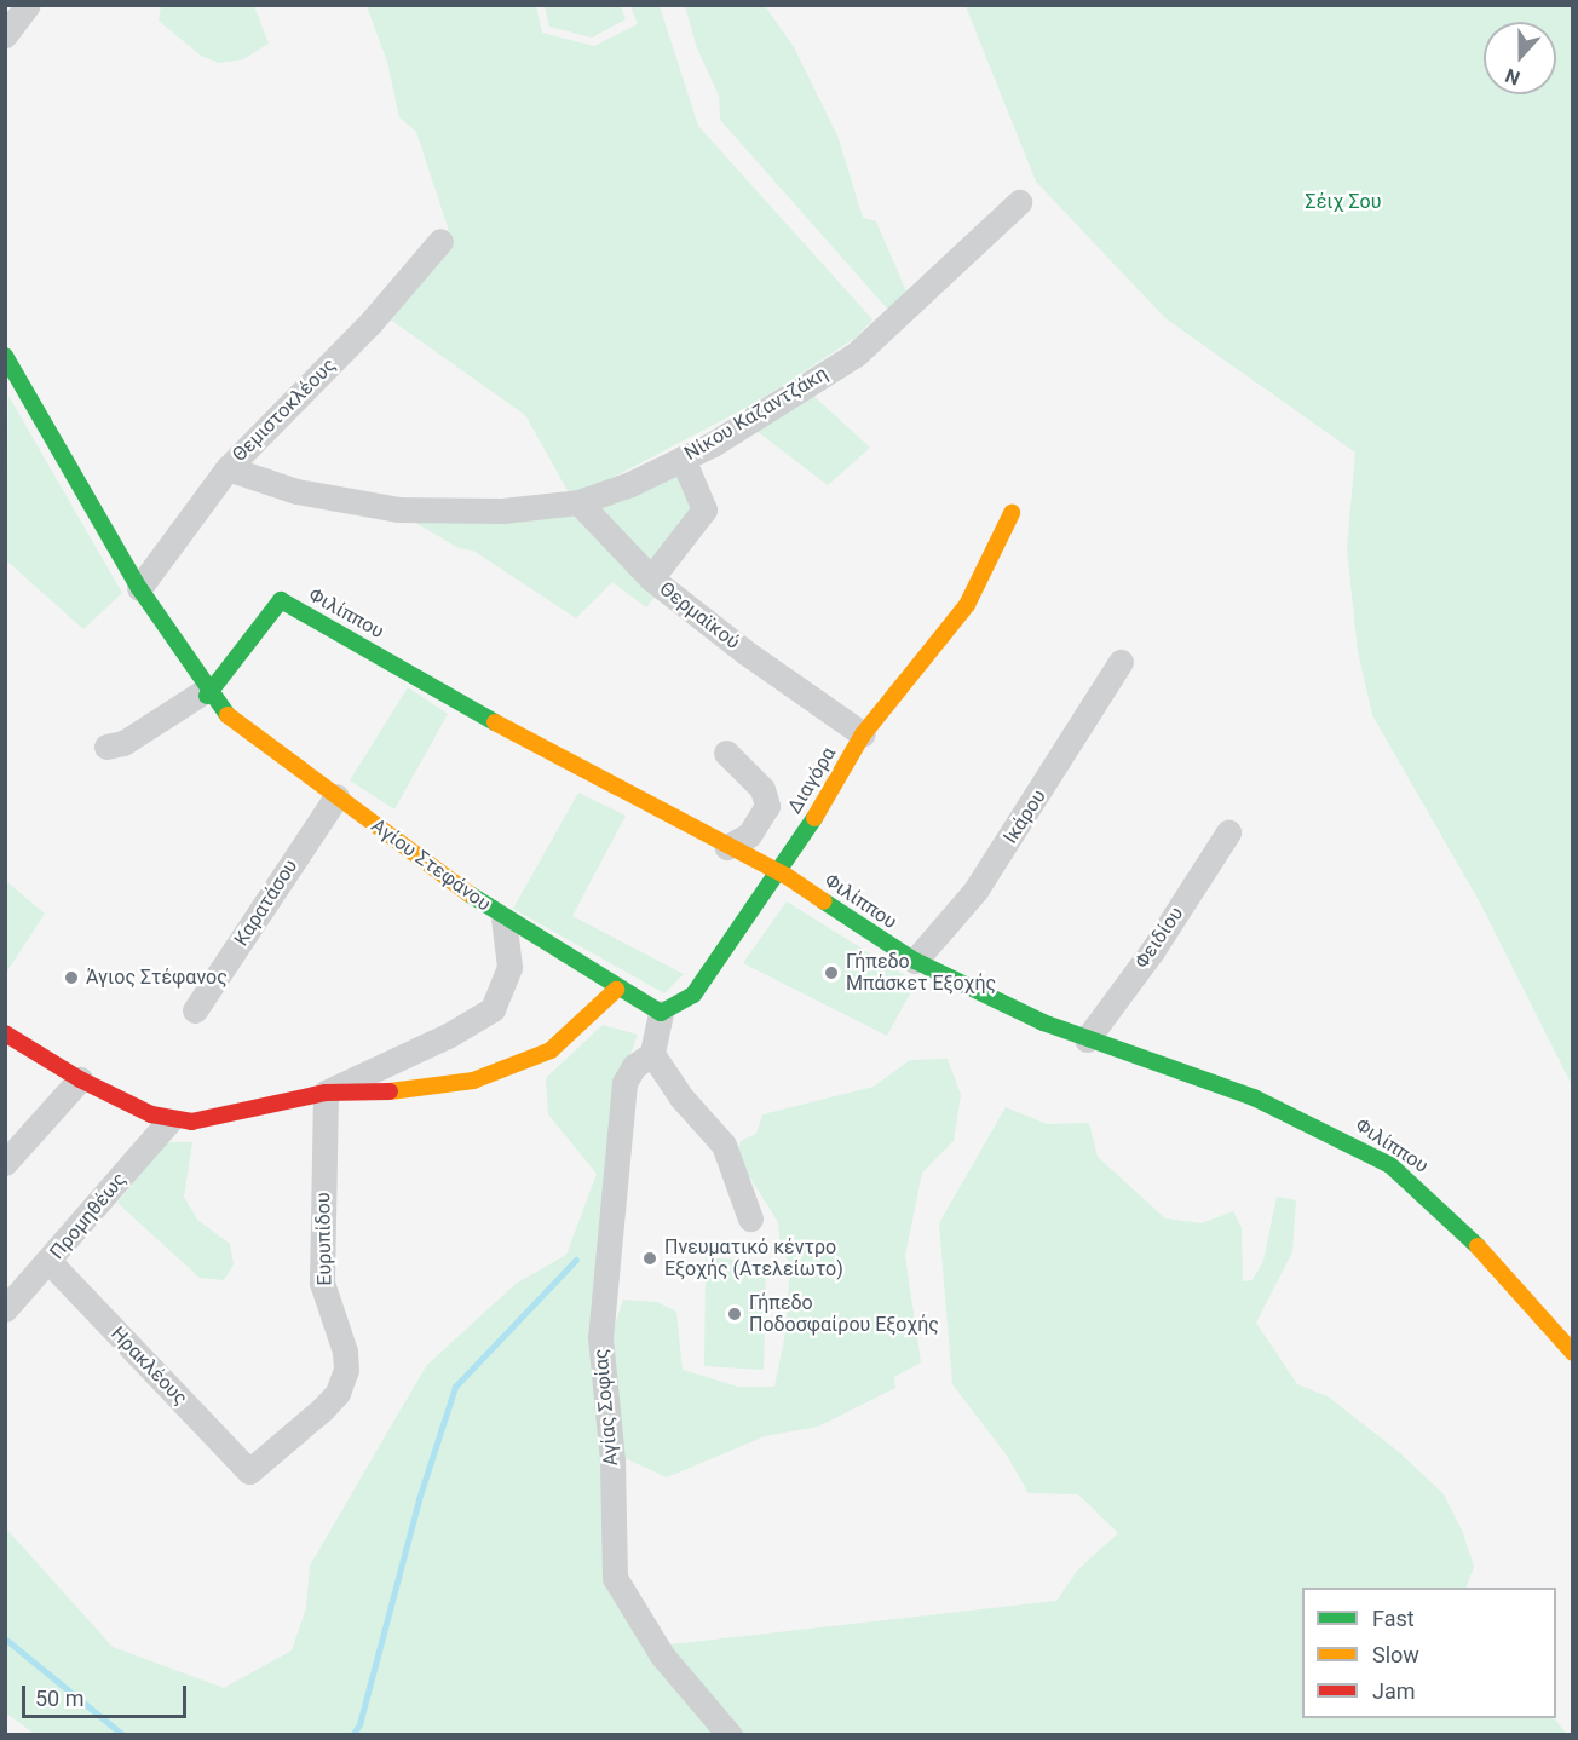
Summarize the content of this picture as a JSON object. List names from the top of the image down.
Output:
{
  "streets": {
    "street": [
      "Θεμιστοκλέους",
      "Νίκου Καζαντζάκη",
      "Φιλίππου",
      "Θερμαϊκού",
      "Διαγόρα",
      "Ικάρου",
      "Αγίου Στεφάνου",
      "Καρατάσου",
      "Φειδίου",
      "Προμηθέως",
      "Ευρυπίδου",
      "Ηρακλέους",
      "Αγίας Σοφίας"
    ]
  },
  "crossings": [
    ["Θεμιστοκλέους", "Νίκου Καζαντζάκη"],
    ["Θεμιστοκλέους", "Αγίου Στεφάνου"],
    ["Νίκου Καζαντζάκη", "Θερμαϊκού"],
    ["Φιλίππου", "Διαγόρα"],
    ["Φιλίππου", "Ικάρου"],
    ["Φιλίππου", "Αγίου Στεφάνου"],
    ["Φιλίππου", "Φειδίου"],
    ["Θερμαϊκού", "Διαγόρα"],
    ["Αγίου Στεφάνου", "Καρατάσου"],
    ["Αγίου Στεφάνου", "Προμηθέως"],
    ["Αγίου Στεφάνου", "Ευρυπίδου"],
    ["Προμηθέως", "Ηρακλέους"],
    ["Ευρυπίδου", "Ηρακλέους"]
  ],
  "parks": ["Σέιχ Σου"],
  "places": [
    "Γήπεδο Μπάσκετ Εξοχής",
    "Άγιος Στέφανος",
    "Πνευματικό κέντρο Εξοχής (Ατελείωτο)",
    "Γήπεδο Ποδοσφαίρου Εξοχής"
  ],
  "legend": ["Fast", "Slow", "Jam"],
  "scale_bar": "50 m",
  "north": "bottom"
}
